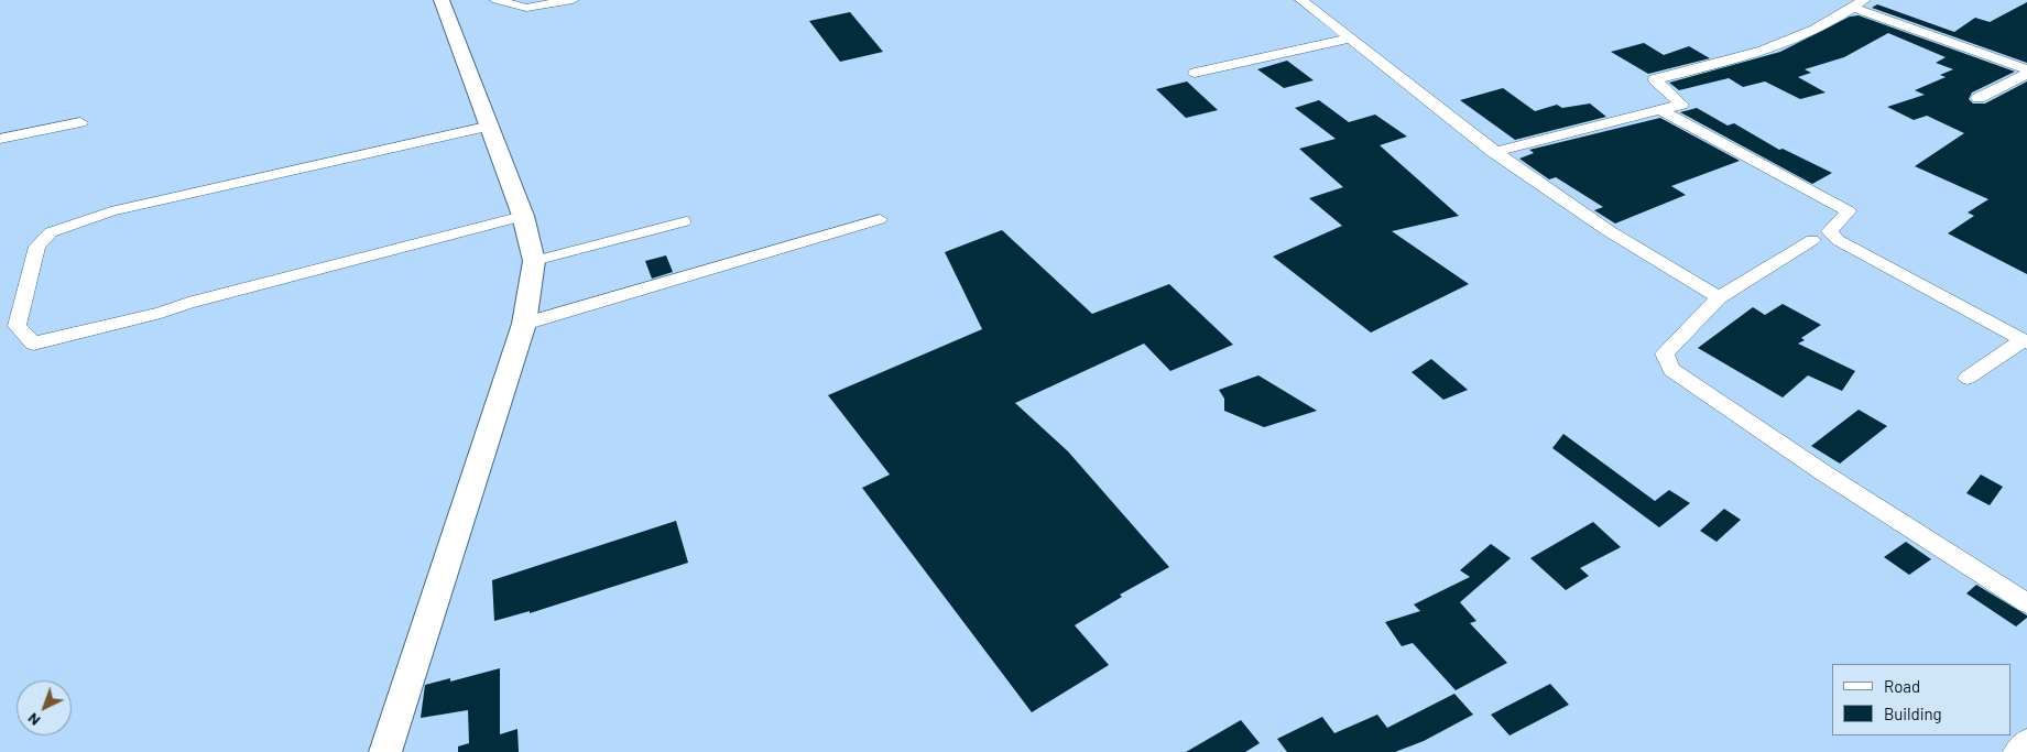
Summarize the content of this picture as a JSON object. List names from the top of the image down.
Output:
{
  "legend": ["Road", "Building"],
  "north": "bottom left"
}
